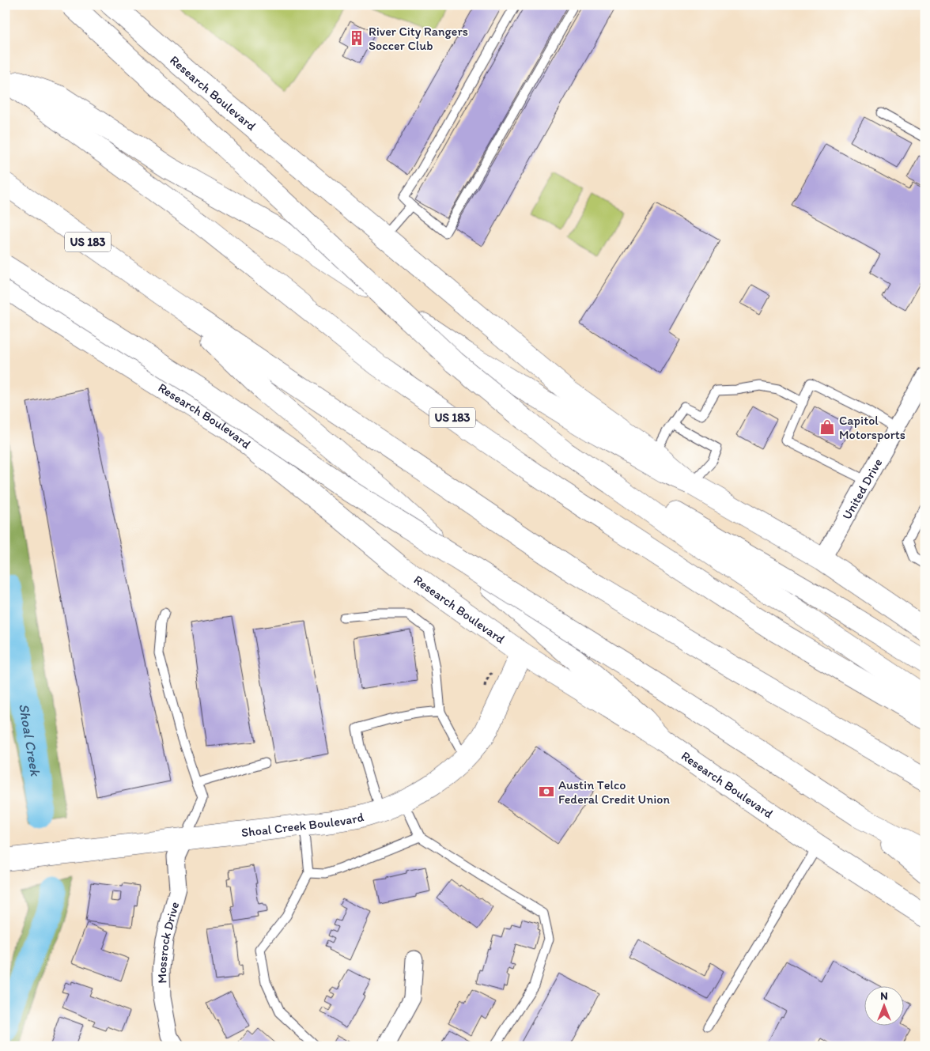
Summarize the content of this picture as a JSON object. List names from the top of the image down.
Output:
{
  "streets": {
    "main road": ["Research Boulevard", "US 183", "Shoal Creek Boulevard"],
    "street": ["United Drive", "Mossrock Drive"]
  },
  "crossings": [
    ["Research Boulevard", "United Drive"],
    ["Research Boulevard", "Shoal Creek Boulevard"],
    ["Shoal Creek Boulevard", "Mossrock Drive"]
  ],
  "water": ["Shoal Creek"],
  "places": {
    "building": ["River City Rangers Soccer Club"],
    "shop": ["Capitol Motorsports"],
    "bank": ["Austin Telco Federal Credit Union"]
  },
  "north": "top"
}
